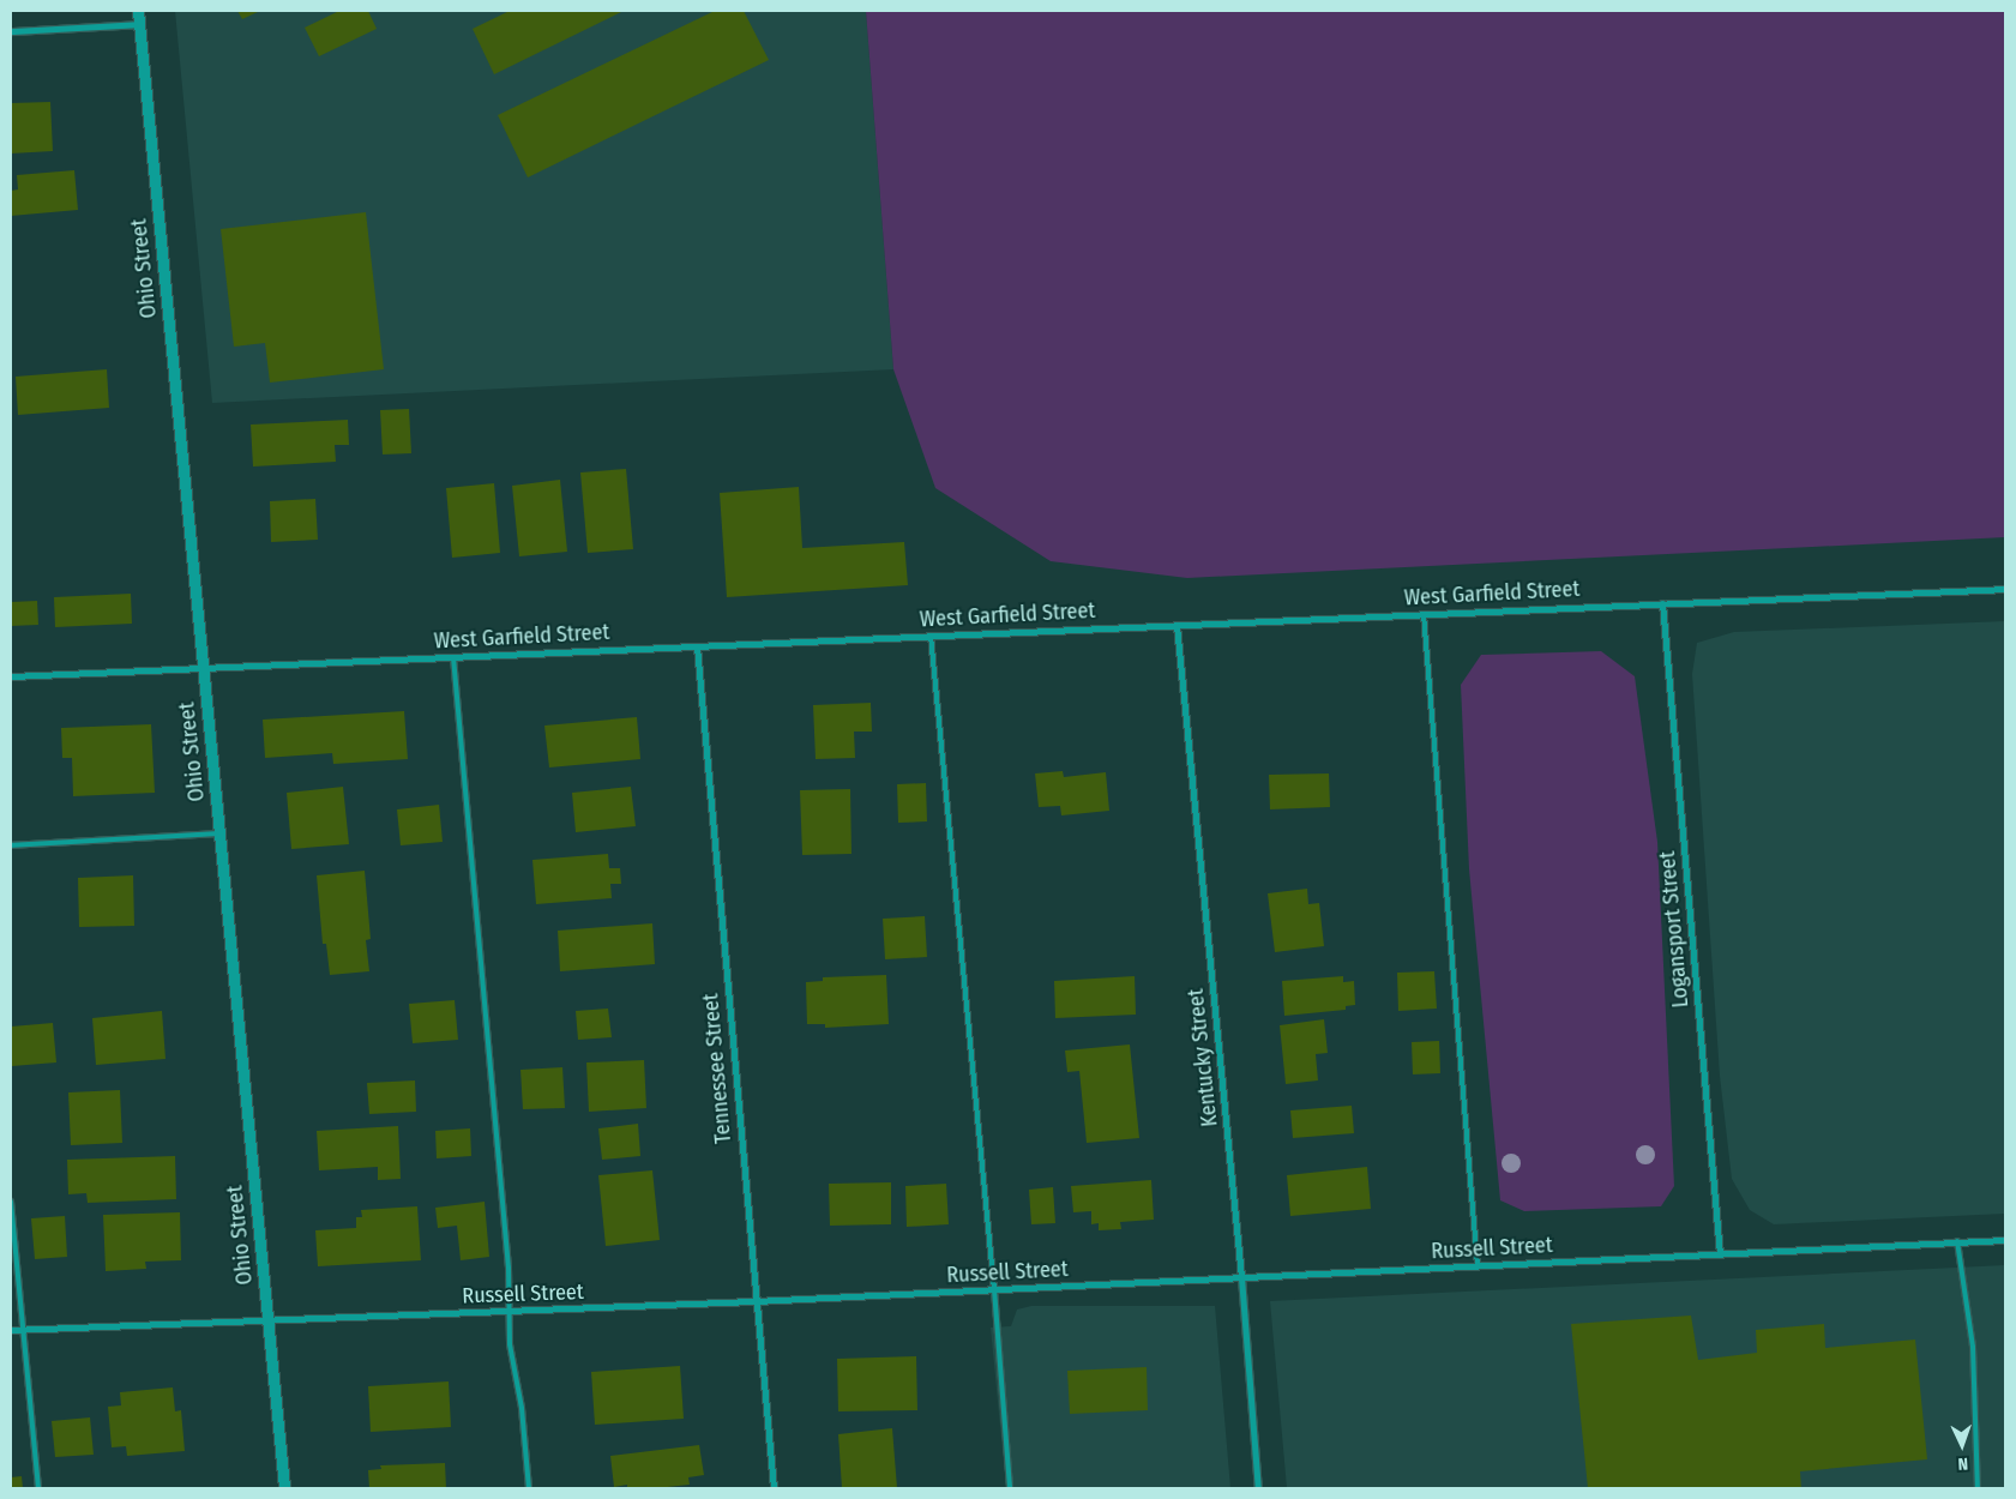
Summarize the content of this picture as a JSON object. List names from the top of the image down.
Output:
{
  "streets": {
    "street": [
      "Ohio Street",
      "West Garfield Street",
      "Logansport Street",
      "Kentucky Street",
      "Tennessee Street",
      "Russell Street"
    ]
  },
  "crossings": [
    ["Ohio Street", "West Garfield Street"],
    ["Ohio Street", "Russell Street"],
    ["West Garfield Street", "Logansport Street"],
    ["West Garfield Street", "Kentucky Street"],
    ["West Garfield Street", "Tennessee Street"],
    ["Logansport Street", "Russell Street"],
    ["Kentucky Street", "Russell Street"],
    ["Tennessee Street", "Russell Street"]
  ],
  "north": "bottom"
}
